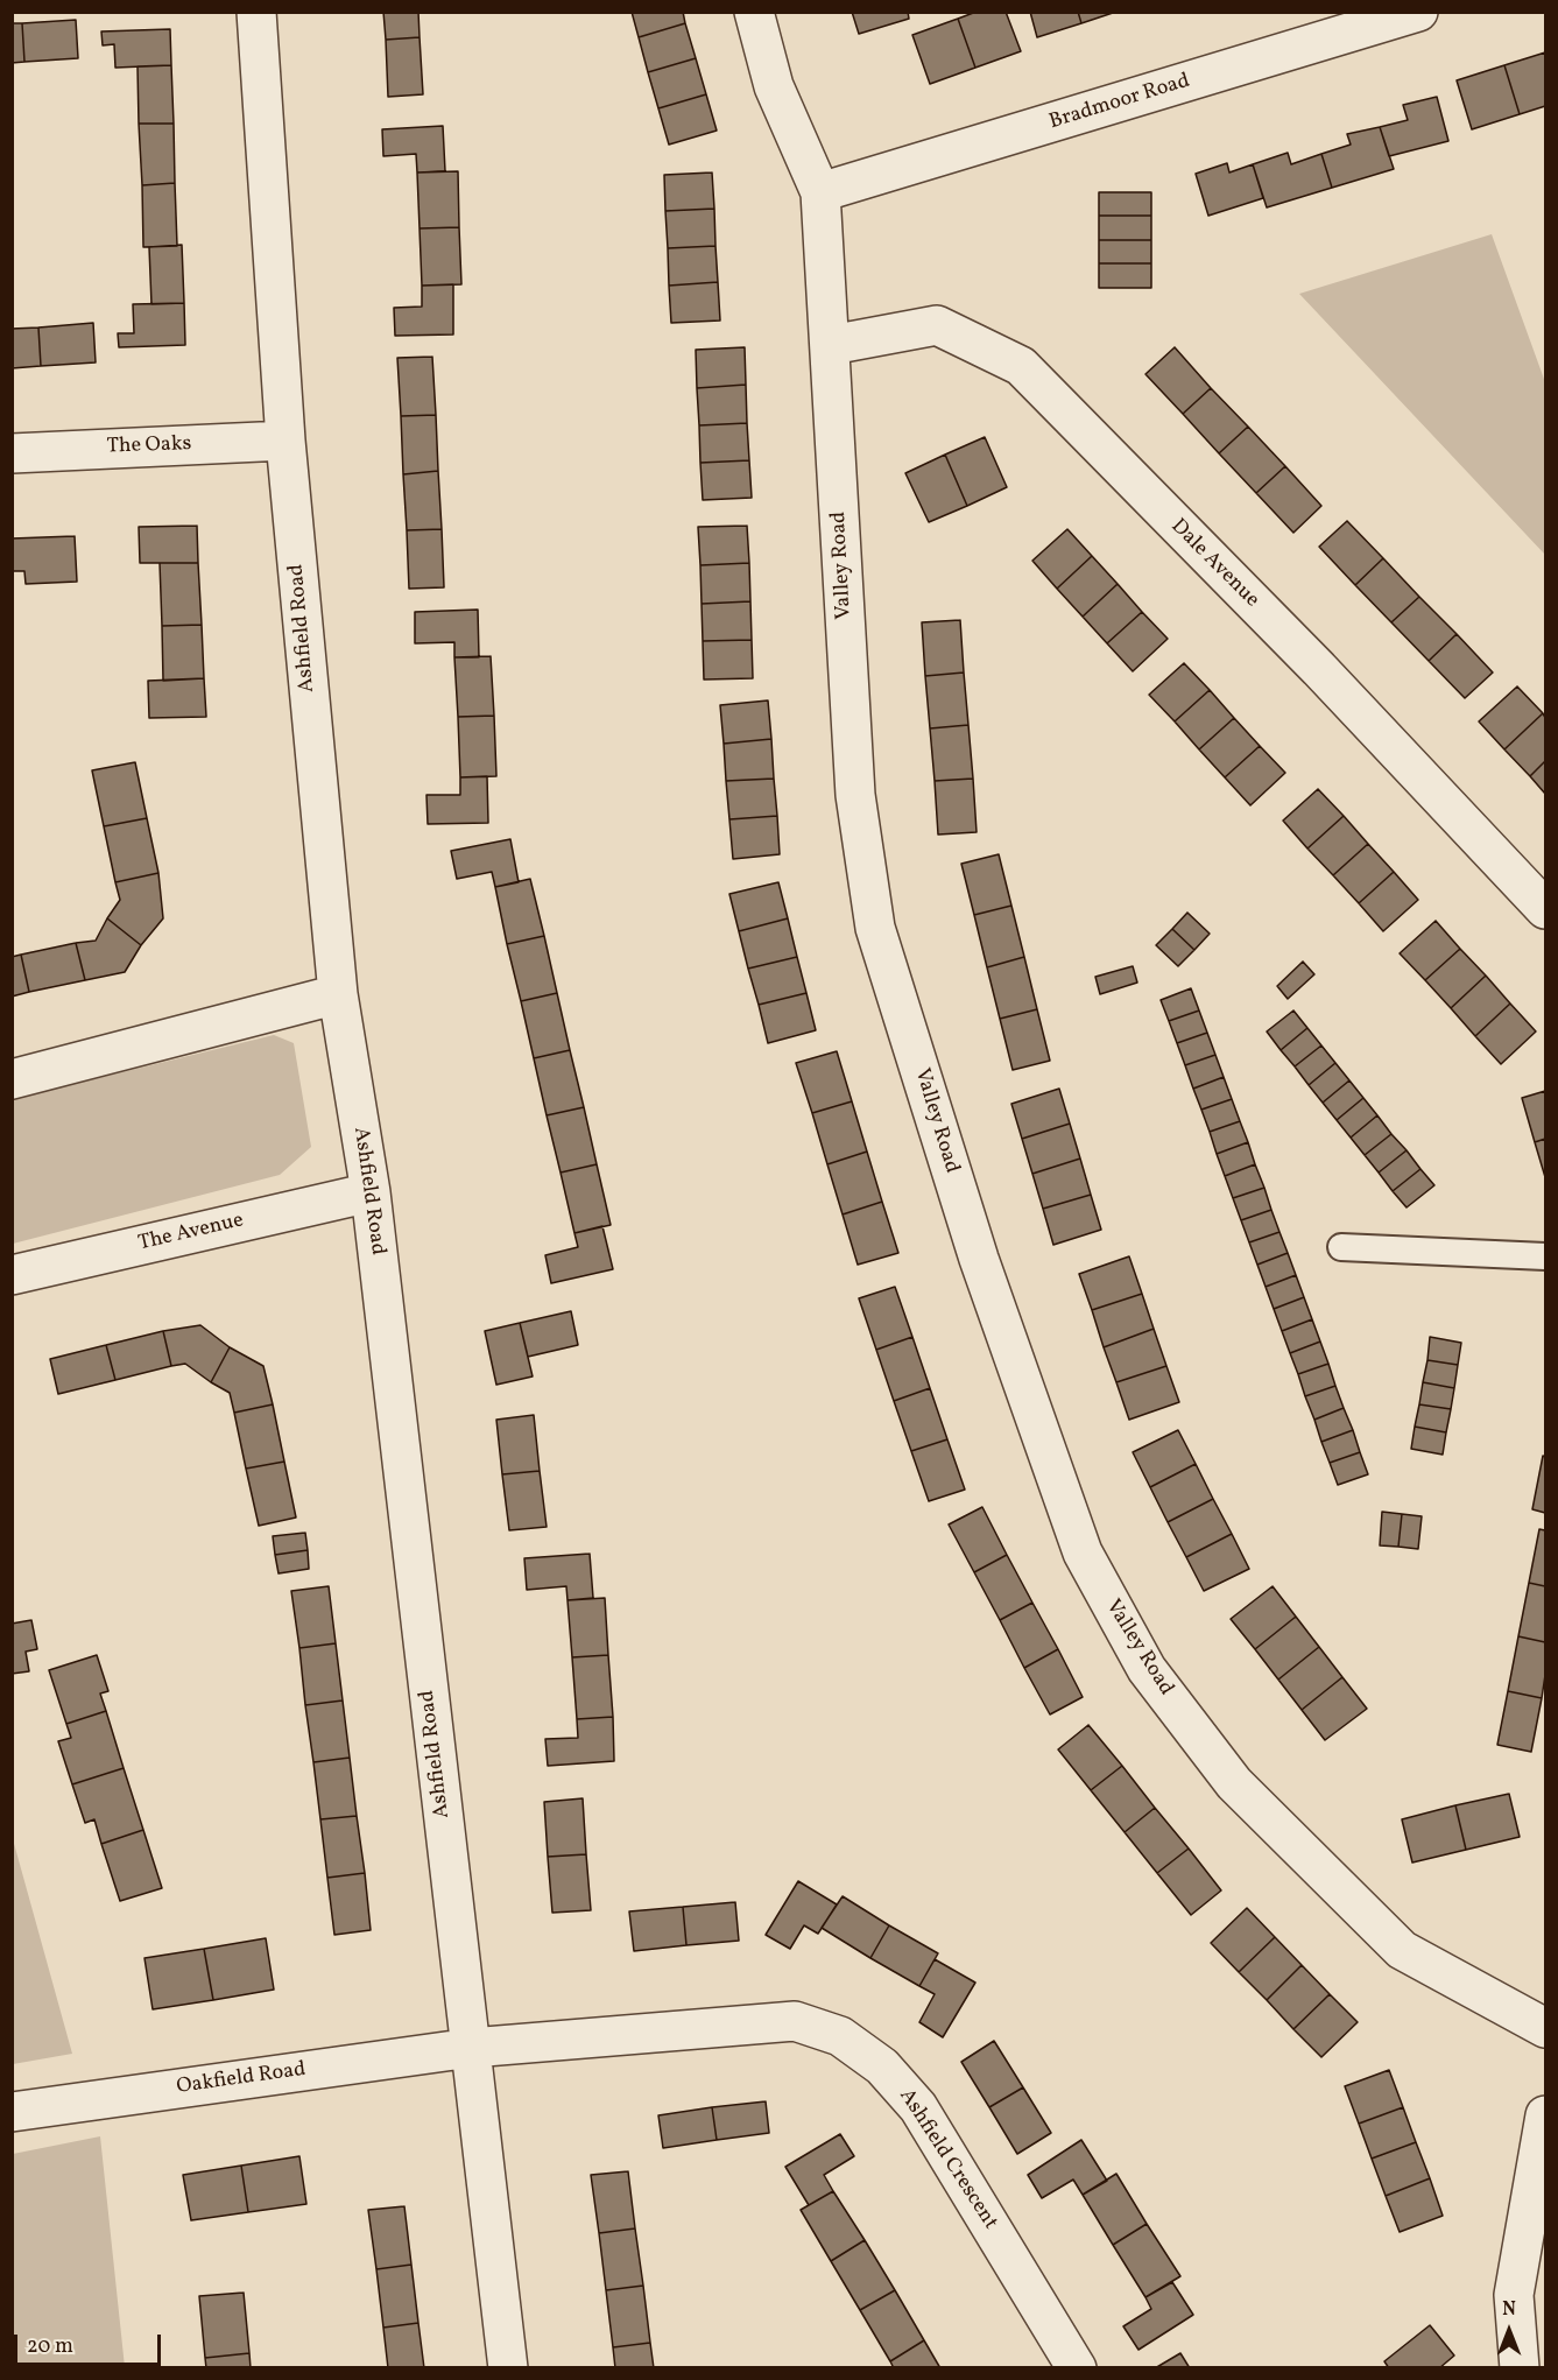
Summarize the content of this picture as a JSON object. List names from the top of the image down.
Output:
{
  "streets": {
    "street": [
      "Bradmoor Road",
      "The Oaks",
      "Dale Avenue",
      "Valley Road",
      "Ashfield Road",
      "The Avenue",
      "Oakfield Road",
      "Ashfield Crescent"
    ]
  },
  "crossings": [
    ["Bradmoor Road", "Valley Road"],
    ["The Oaks", "Ashfield Road"],
    ["Dale Avenue", "Valley Road"],
    ["Ashfield Road", "The Avenue"],
    ["Ashfield Road", "Oakfield Road"],
    ["Ashfield Road", "Ashfield Crescent"],
    ["Oakfield Road", "Ashfield Crescent"]
  ],
  "scale_bar": "20 m",
  "north": "top"
}
